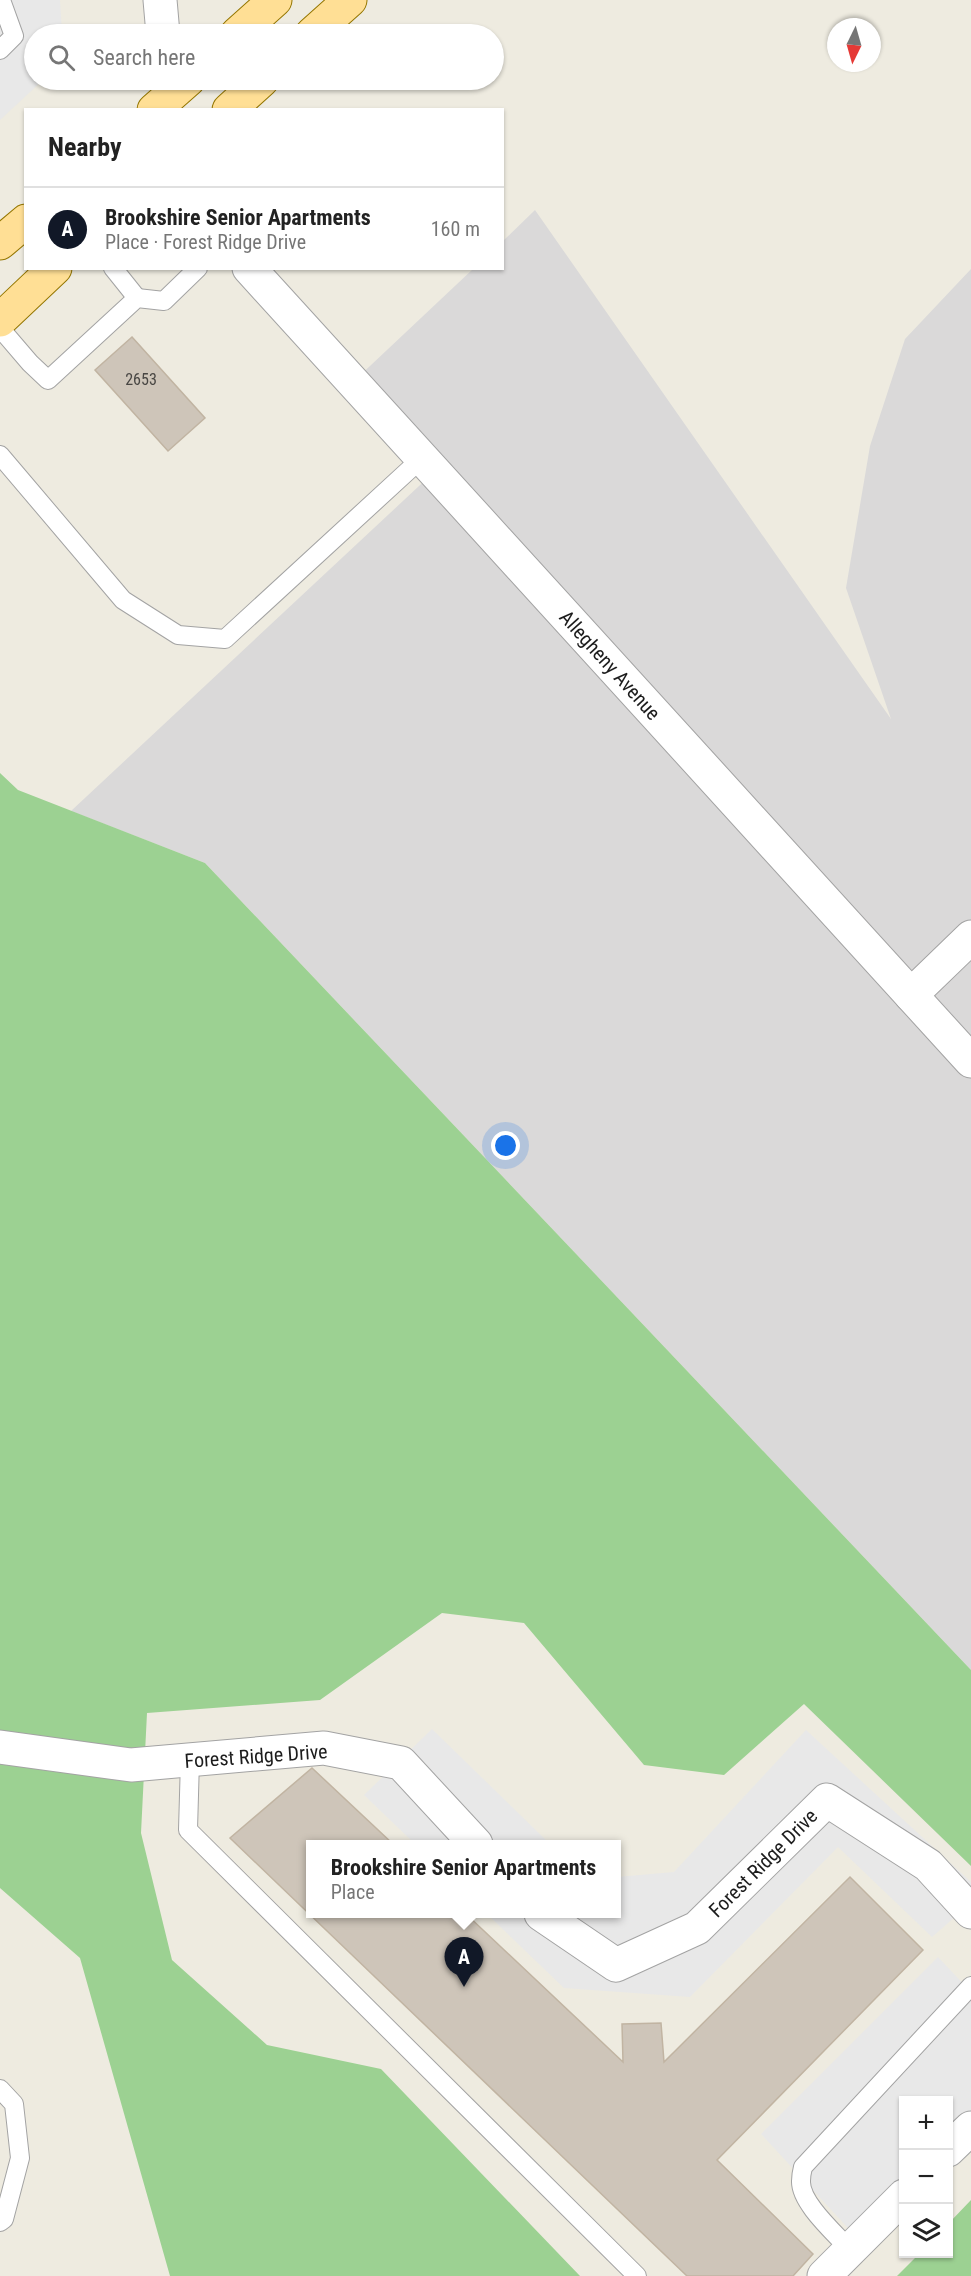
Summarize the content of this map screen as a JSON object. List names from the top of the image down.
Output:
{
  "streets": {
    "street": ["Allegheny Avenue", "Forest Ridge Drive"]
  },
  "house_numbers": ["2653"],
  "north": "bottom",
  "page": {
    "search": "Search here",
    "heading": "Nearby",
    "list": [
      {
        "mark": "A",
        "name": "Brookshire Senior Apartments",
        "note": "Place · Forest Ridge Drive",
        "value": "160 m"
      }
    ],
    "popup": ["Brookshire Senior Apartments", "Place"],
    "pins": "A",
    "map_buttons": ["+", "−"]
  }
}
